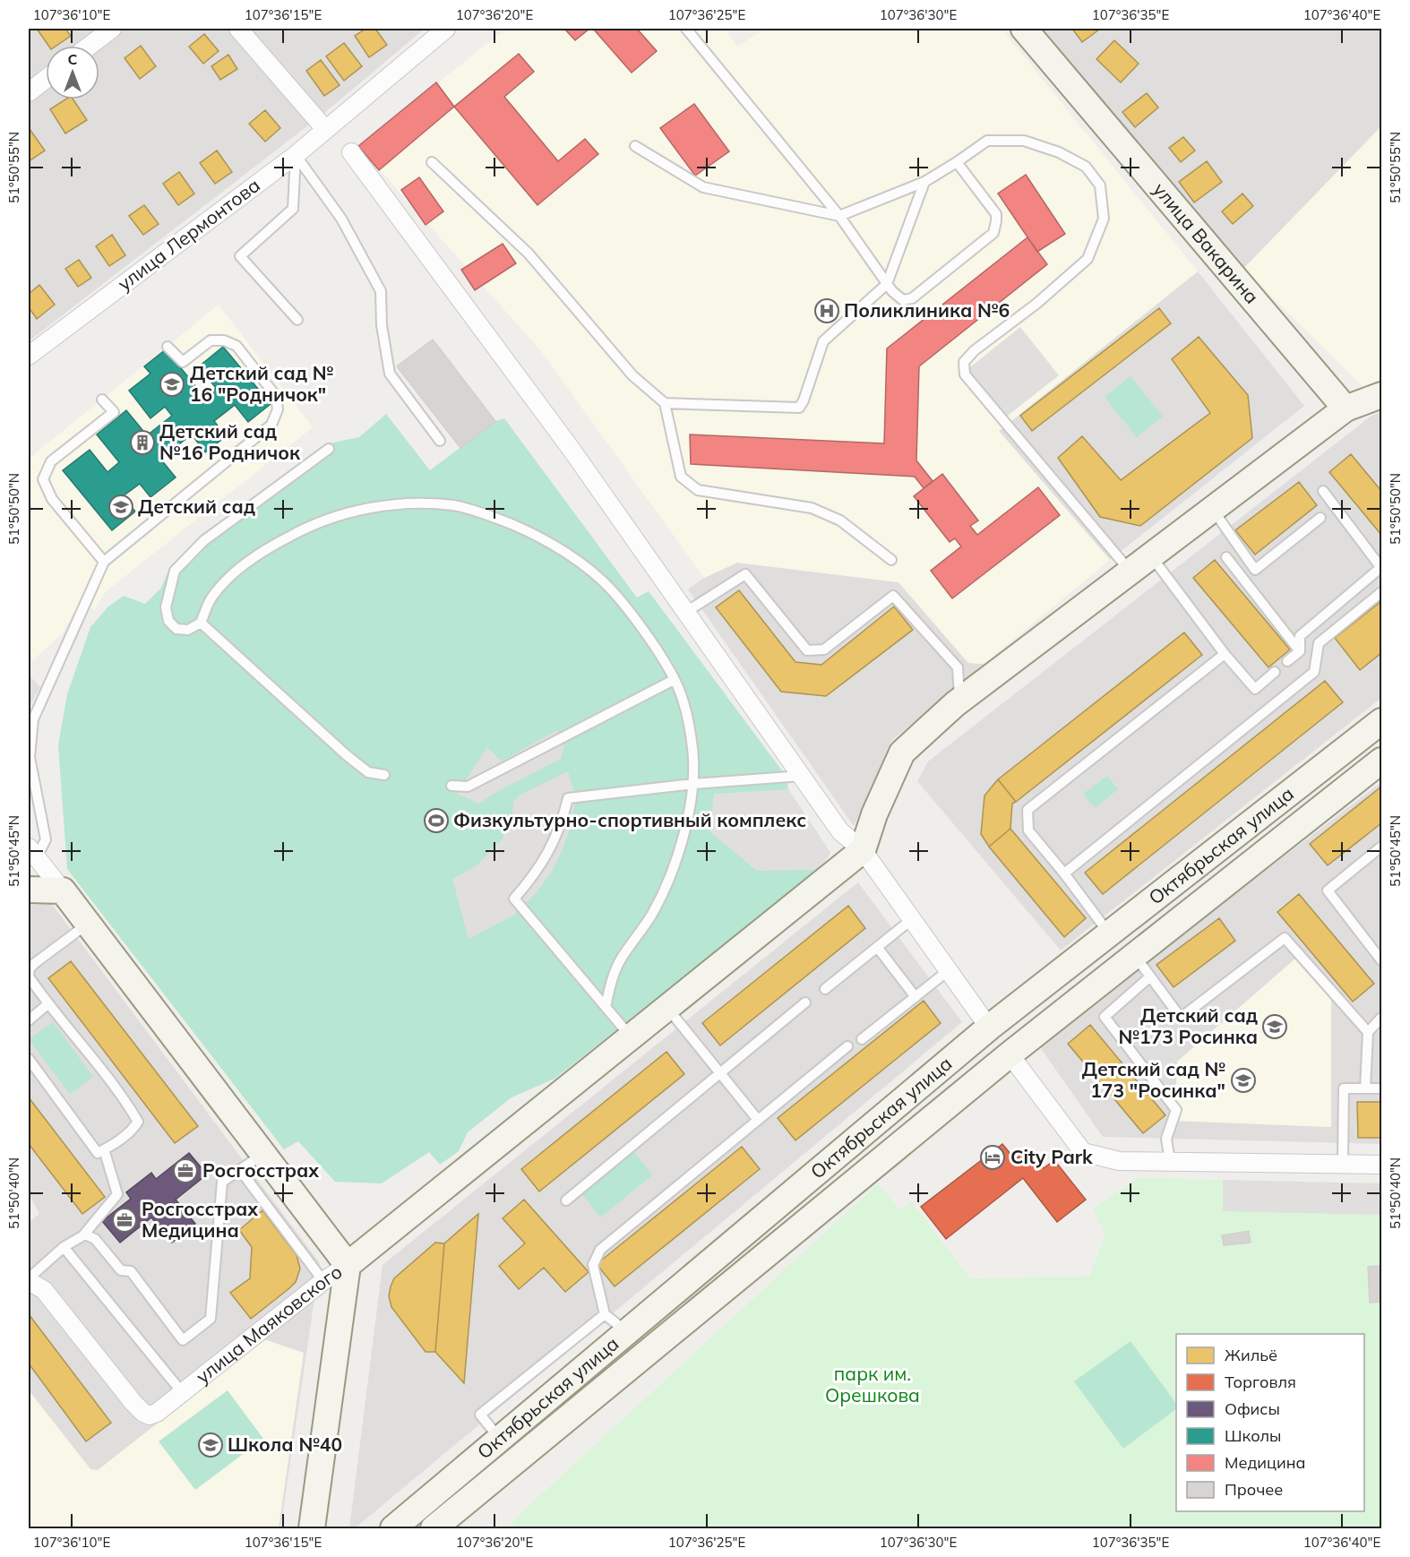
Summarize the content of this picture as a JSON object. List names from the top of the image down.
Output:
{
  "streets": {
    "street": [
      "улица Лермонтова",
      "улица Вакарина",
      "Октябрьская улица",
      "улица Маяковского"
    ]
  },
  "parks": ["парк им. Орешкова"],
  "places": {
    "hospital": ["Поликлиника №6"],
    "school or university": [
      "Детский сад № 16 \"Родничок\"",
      "Детский сад",
      "Детский сад №173 Росинка",
      "Детский сад № 173 \"Росинка\"",
      "Школа №40"
    ],
    "building": ["Детский сад №16 Родничок"],
    "sports": ["Физкультурно-спортивный комплекс"],
    "hotel": ["City Park"],
    "office": ["Росгосстрах", "Росгосстрах Медицина"]
  },
  "legend": [
    "Жильё",
    "Торговля",
    "Офисы",
    "Школы",
    "Медицина",
    "Прочее"
  ],
  "north": "top",
  "coordinates": [
    "107°36'10\"E",
    "107°36'15\"E",
    "107°36'20\"E",
    "107°36'25\"E",
    "107°36'30\"E",
    "107°36'35\"E",
    "107°36'40\"E",
    "51°50'55\"N",
    "51°50'50\"N",
    "51°50'45\"N",
    "51°50'40\"N"
  ]
}
